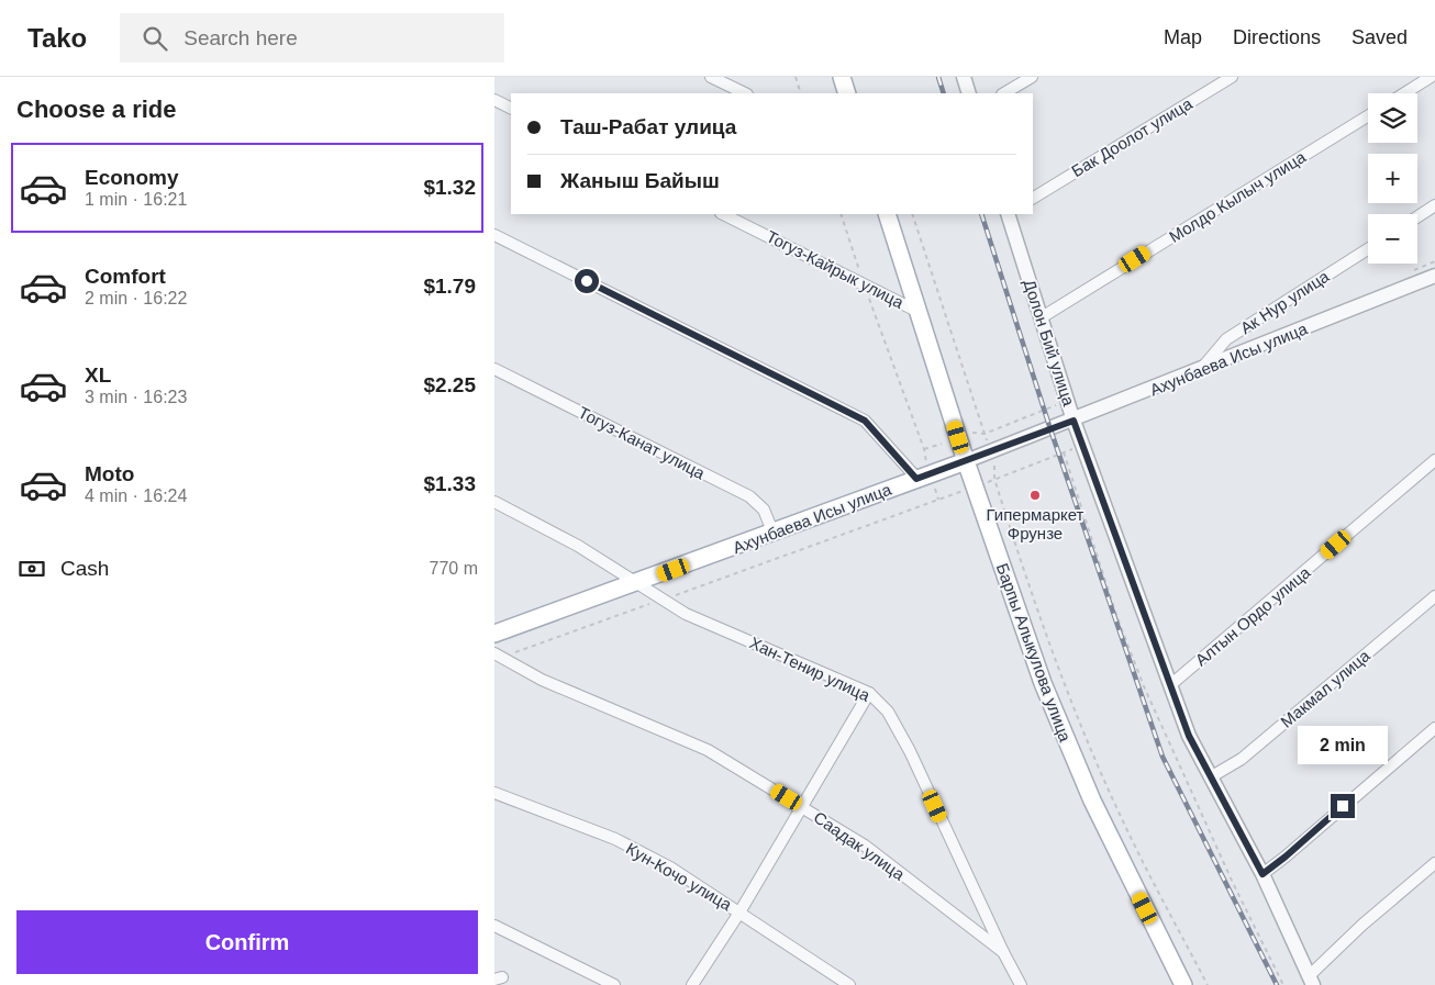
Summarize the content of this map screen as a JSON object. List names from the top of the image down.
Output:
{
  "streets": {
    "main road": ["Ахунбаева Исы улица", "Барпы Алыкулова улица"],
    "street": [
      "Бак Доолот улица",
      "Молдо Кылыч улица",
      "Тогуз-Кайрык улица",
      "Ак Нур улица",
      "Долон Бий улица",
      "Тогуз-Канат улица",
      "Алтын Ордо улица",
      "Хан-Тенир улица",
      "Макмал улица",
      "Саадак улица",
      "Кун-Кочо улица"
    ]
  },
  "crossings": [
    ["Молдо Кылыч улица", "Долон Бий улица"],
    ["Тогуз-Кайрык улица", "Барпы Алыкулова улица"],
    ["Ак Нур улица", "Ахунбаева Исы улица"],
    ["Долон Бий улица", "Ахунбаева Исы улица"],
    ["Долон Бий улица", "Алтын Ордо улица"],
    ["Долон Бий улица", "Макмал улица"],
    ["Ахунбаева Исы улица", "Тогуз-Канат улица"],
    ["Ахунбаева Исы улица", "Барпы Алыкулова улица"],
    ["Ахунбаева Исы улица", "Хан-Тенир улица"],
    ["Хан-Тенир улица", "Саадак улица"]
  ],
  "places": ["Гипермаркет Фрунзе"],
  "page": {
    "header": "Tako",
    "search": "Search here",
    "nav": ["Map", "Directions", "Saved"],
    "heading": "Choose a ride",
    "map_buttons": ["+", "−"],
    "banner": ["Таш-Рабат улица", "Жаныш Байыш"],
    "list": [
      {
        "name": "Economy",
        "note": "1 min · 16:21",
        "value": "$1.32"
      },
      {
        "name": "Comfort",
        "note": "2 min · 16:22",
        "value": "$1.79"
      },
      {
        "name": "XL",
        "note": "3 min · 16:23",
        "value": "$2.25"
      },
      {
        "name": "Moto",
        "note": "4 min · 16:24",
        "value": "$1.33"
      }
    ],
    "pay": ["Cash", "770 m"],
    "bubble": "2 min",
    "buttons": "Confirm"
  }
}
